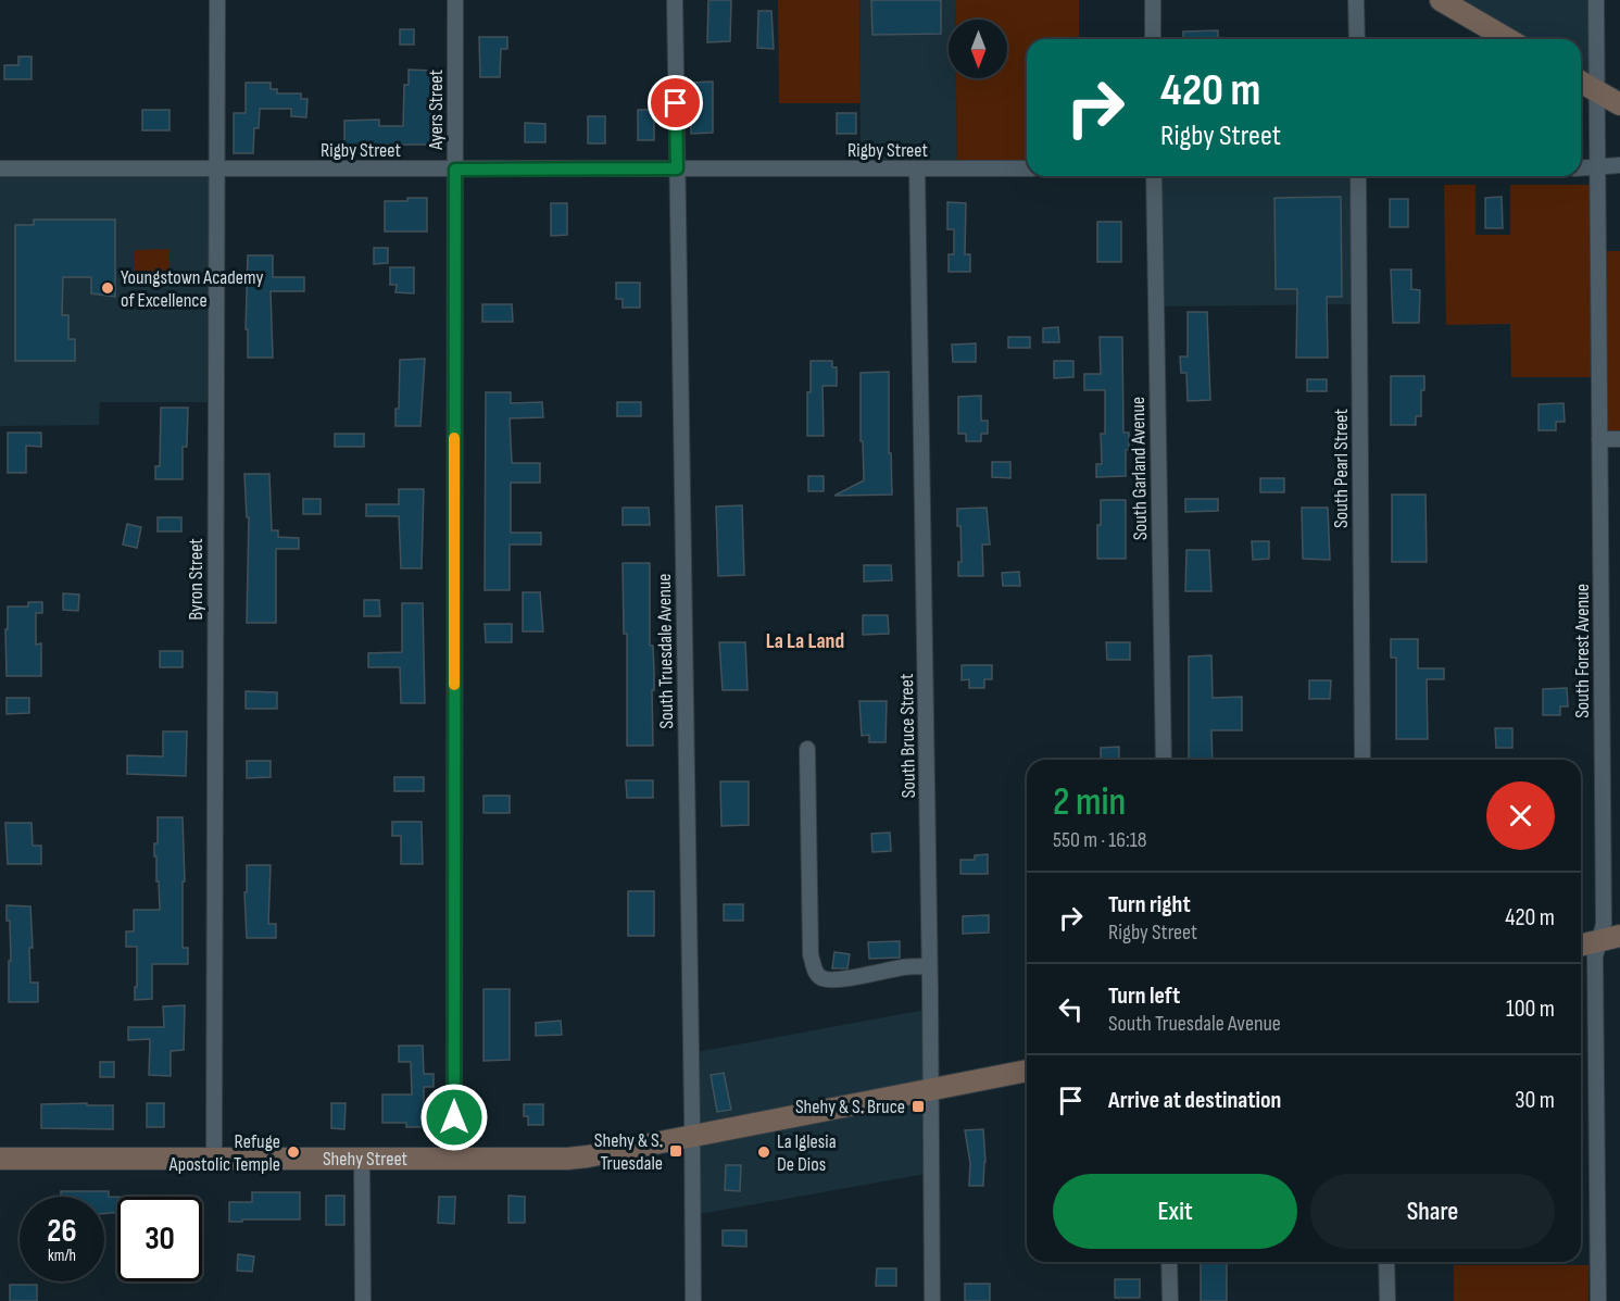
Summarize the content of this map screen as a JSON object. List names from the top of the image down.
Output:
{
  "streets": {
    "street": [
      "Ayers Street",
      "Rigby Street",
      "South Garland Avenue",
      "South Pearl Street",
      "Byron Street",
      "South Truesdale Avenue",
      "South Forest Avenue",
      "South Bruce Street",
      "Shehy Street"
    ]
  },
  "crossings": [
    ["Ayers Street", "Rigby Street"],
    ["Ayers Street", "Shehy Street"],
    ["Rigby Street", "Byron Street"],
    ["Rigby Street", "South Truesdale Avenue"],
    ["Rigby Street", "South Bruce Street"],
    ["Byron Street", "Shehy Street"],
    ["South Truesdale Avenue", "Shehy Street"],
    ["South Bruce Street", "Shehy Street"]
  ],
  "districts": ["La La Land"],
  "places": {
    "other": ["Youngstown Academy of Excellence", "Refuge Apostolic Temple", "La Iglesia De Dios"],
    "transit": ["Shehy & S. Bruce", "Shehy & S. Truesdale"]
  },
  "north": "bottom",
  "page": {
    "turn": ["420 m", "Rigby Street"],
    "heading": ["2 min", "550 m · 16:18"],
    "list": [
      {
        "name": "Turn right",
        "note": "Rigby Street",
        "value": "420 m"
      },
      {
        "name": "Turn left",
        "note": "South Truesdale Avenue",
        "value": "100 m"
      },
      {
        "name": "Arrive at destination",
        "value": "30 m"
      }
    ],
    "buttons": ["Exit", "Share"],
    "speed": "26 km/h",
    "limit": "30"
  }
}
